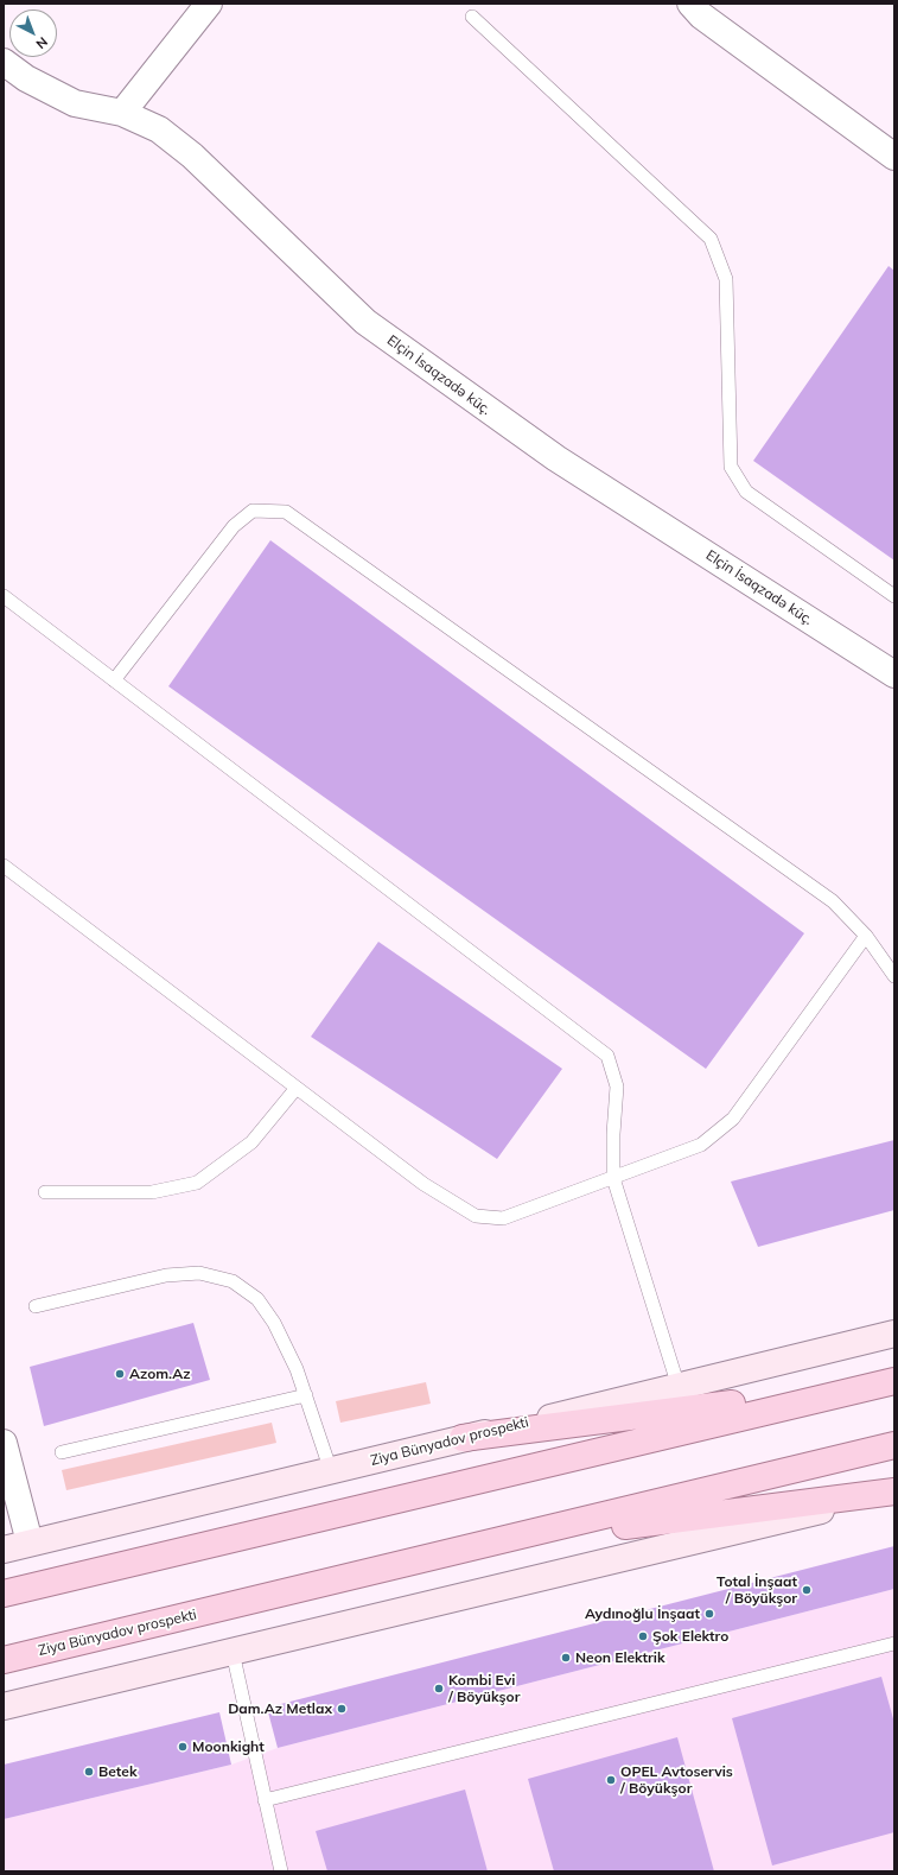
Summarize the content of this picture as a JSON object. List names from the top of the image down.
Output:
{
  "streets": {
    "main road": ["Ziya Bünyadov prospekti"],
    "street": ["Elçin İsaqzadə küç."]
  },
  "places": [
    "Azom.Az",
    "Total İnşaat / Böyükşor",
    "Aydınoğlu İnşaat",
    "Şok Elektro",
    "Neon Elektrik",
    "Kombi Evi / Böyükşor",
    "Dam.Az Metlax",
    "Moonkight",
    "Betek",
    "OPEL Avtoservis / Böyükşor"
  ],
  "north": "bottom right"
}
